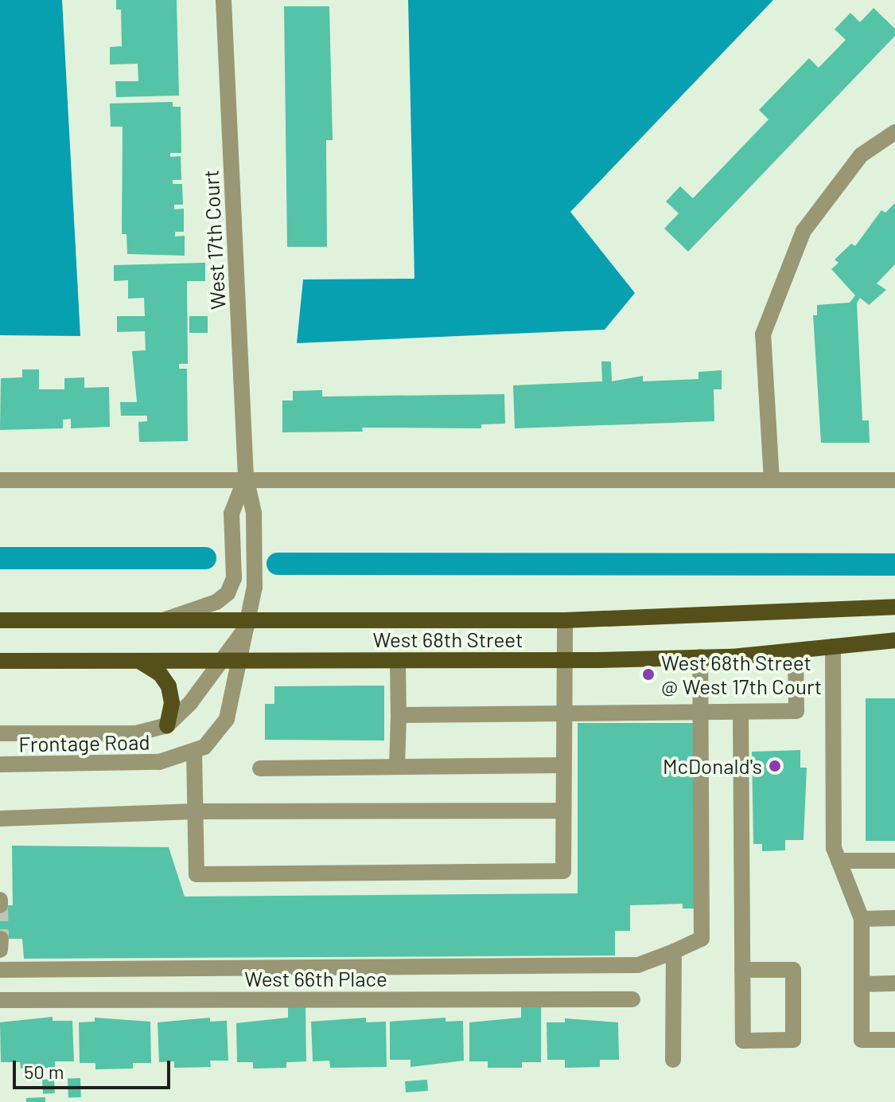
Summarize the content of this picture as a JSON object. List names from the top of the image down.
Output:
{
  "streets": {
    "main road": ["West 68th Street"],
    "street": ["West 17th Court", "Frontage Road", "West 66th Place"]
  },
  "crossings": [
    ["West 17th Court", "West 68th Street"],
    ["West 17th Court", "Frontage Road"]
  ],
  "places": ["West 68th Street @ West 17th Court", "McDonald's"],
  "scale_bar": "50 m"
}
